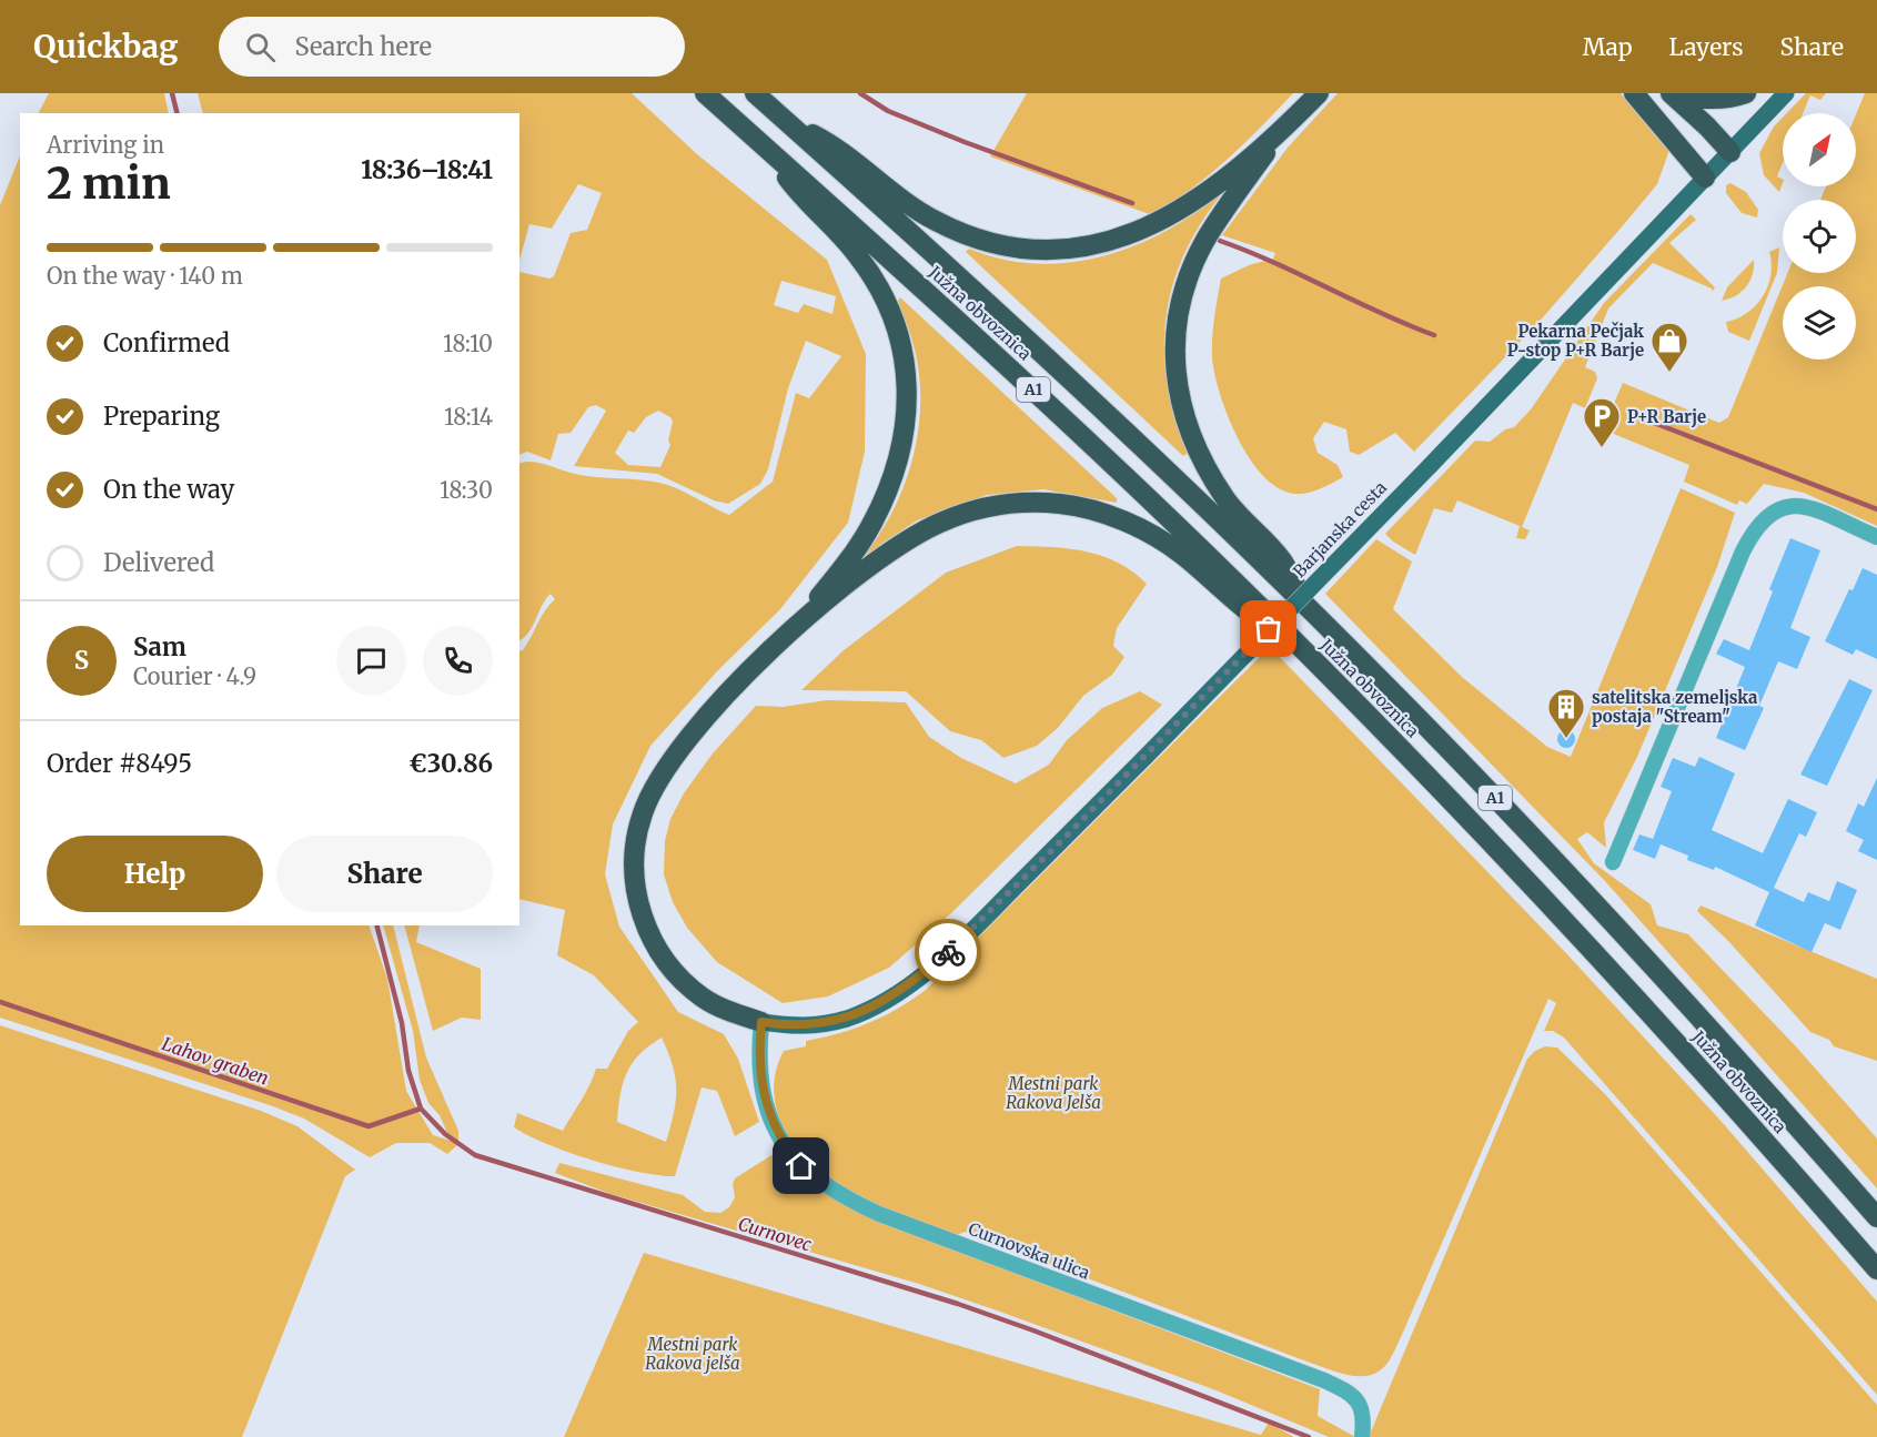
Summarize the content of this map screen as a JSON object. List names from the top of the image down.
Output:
{
  "streets": {
    "highway": ["Južna obvoznica", "A1"],
    "main road": ["Barjanska cesta"],
    "street": ["Curnovska ulica"]
  },
  "crossings": [
    ["Barjanska cesta", "Curnovska ulica"]
  ],
  "water": ["Lahov graben", "Curnovec"],
  "parks": ["Mestni park Rakova Jelša", "Mestni park Rakova jelša"],
  "places": {
    "shop": ["Pekarna Pečjak P-stop P+R Barje"],
    "parking": ["P+R Barje"],
    "building": ["satelitska zemeljska postaja \"Stream\""]
  },
  "north": "top right",
  "page": {
    "header": "Quickbag",
    "search": "Search here",
    "nav": ["Map", "Layers", "Share"],
    "heading": ["2 min", "Arriving in", "18:36–18:41"],
    "panel": [
      "Sam",
      "Courier · 4.9",
      "Order #8495",
      "€30.86"
    ],
    "bar": "On the way · 140 m",
    "list": [
      ["Confirmed", "18:10"],
      ["Preparing", "18:14"],
      ["On the way", "18:30"],
      "Delivered"
    ],
    "round": "S",
    "buttons": ["Help", "Share"]
  }
}
